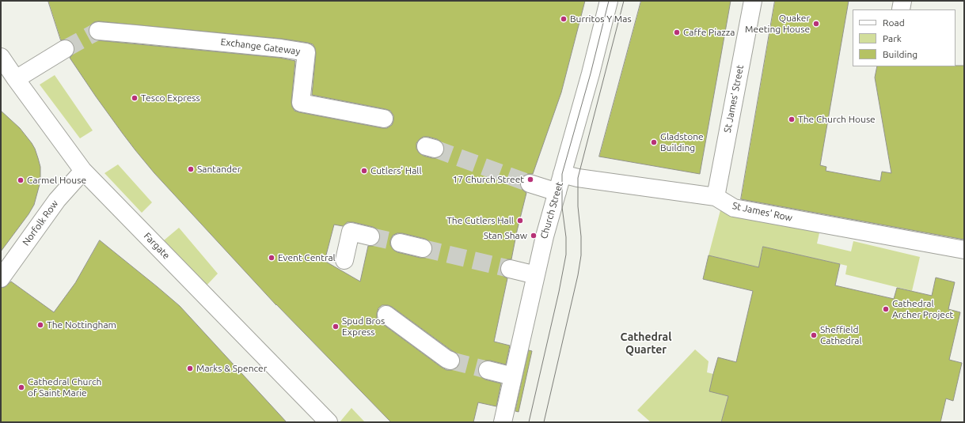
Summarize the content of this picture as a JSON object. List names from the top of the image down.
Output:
{
  "streets": {
    "street": [
      "Exchange Gateway",
      "St James' Street",
      "Church Street",
      "St James' Row",
      "Norfolk Row",
      "Fargate"
    ]
  },
  "crossings": [
    ["St James' Street", "St James' Row"],
    ["Church Street", "St James' Row"],
    ["Norfolk Row", "Fargate"]
  ],
  "districts": ["Cathedral Quarter"],
  "places": [
    "Burritos Y Mas",
    "Quaker Meeting House",
    "Caffe Piazza",
    "Tesco Express",
    "The Church House",
    "Gladstone Building",
    "Santander",
    "Cutlers' Hall",
    "17 Church Street",
    "Carmel House",
    "The Cutlers Hall",
    "Stan Shaw",
    "Event Central",
    "Cathedral Archer Project",
    "The Nottingham",
    "Spud Bros Express",
    "Sheffield Cathedral",
    "Marks & Spencer",
    "Cathedral Church of Saint Marie"
  ],
  "legend": ["Road", "Park", "Building"]
}
